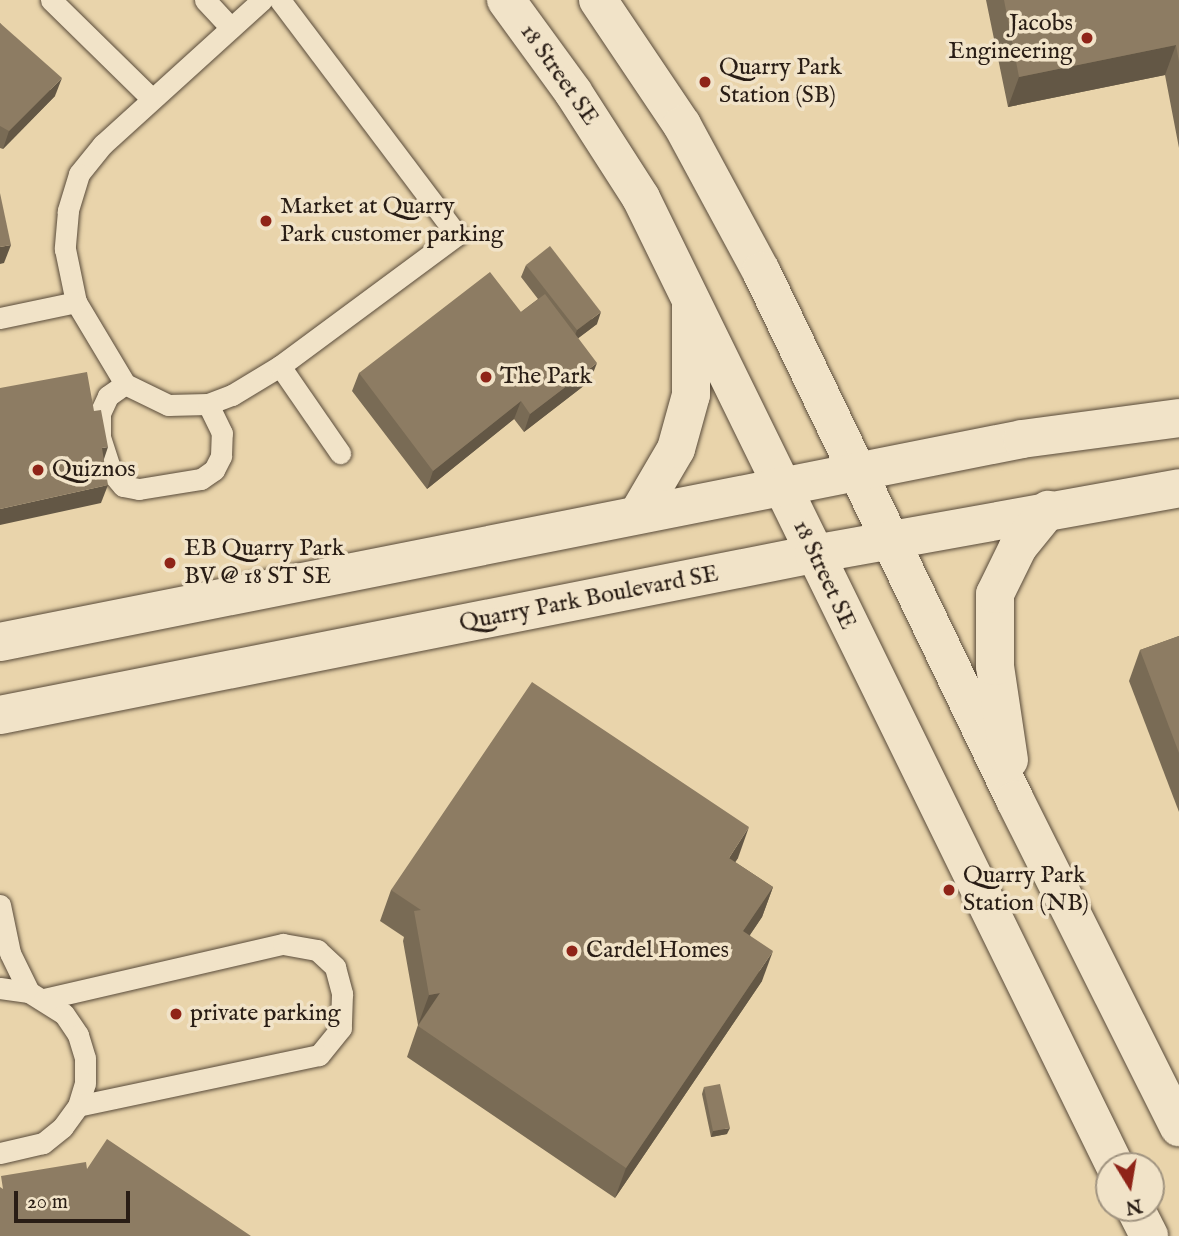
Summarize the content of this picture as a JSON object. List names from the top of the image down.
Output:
{
  "streets": {
    "main road": ["18 Street SE", "Quarry Park Boulevard SE"]
  },
  "crossings": [
    ["18 Street SE", "Quarry Park Boulevard SE"]
  ],
  "places": [
    "Jacobs Engineering",
    "Quarry Park Station (SB)",
    "Market at Quarry Park customer parking",
    "The Park",
    "Quiznos",
    "EB Quarry Park BV @ 18 ST SE",
    "Quarry Park Station (NB)",
    "Cardel Homes",
    "private parking"
  ],
  "scale_bar": "20 m",
  "north": "bottom"
}
